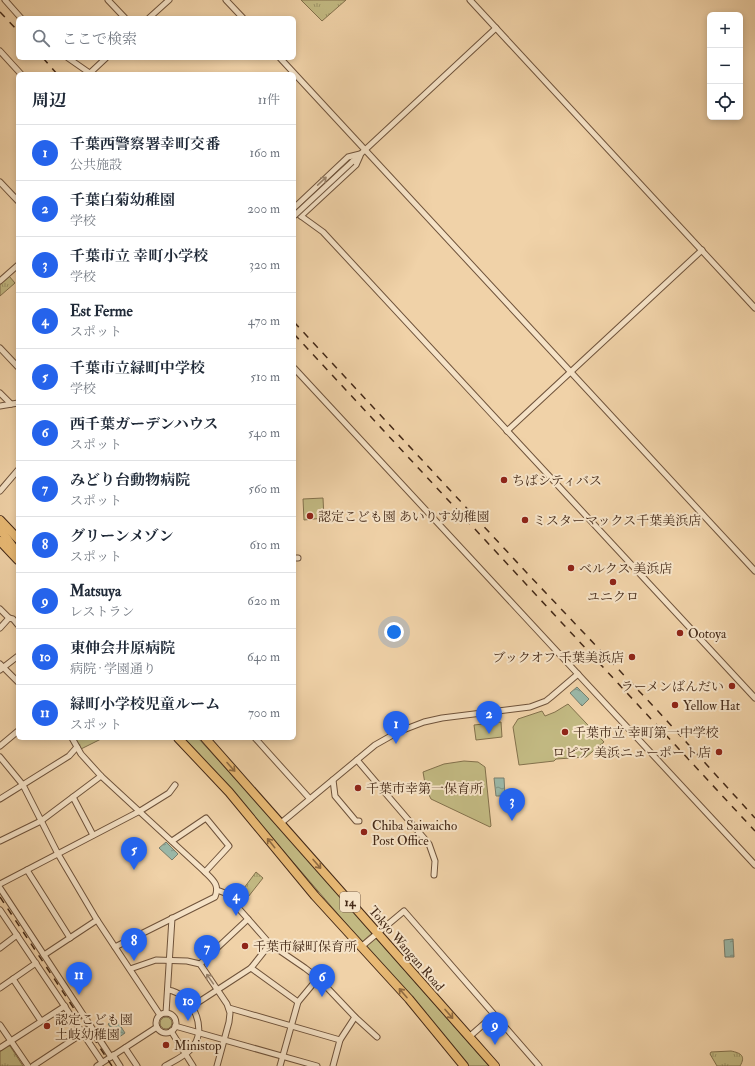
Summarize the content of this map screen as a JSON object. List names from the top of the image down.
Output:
{
  "streets": {
    "highway": ["14", "Tokyo Wangan Road"]
  },
  "places": [
    "ちばシティバス",
    "認定こども園 あいりす幼稚園",
    "ミスターマックス千葉美浜店",
    "ベルクス 美浜店",
    "ユニクロ",
    "Ootoya",
    "ブックオフ 千葉美浜店",
    "ラーメンばんだい",
    "Yellow Hat",
    "千葉市立 幸町第一中学校",
    "ロピア 美浜ニューポート店",
    "千葉市幸第一保育所",
    "Chiba Saiwaicho Post Office",
    "千葉市緑町保育所",
    "認定こども園 土岐幼稚園",
    "Ministop"
  ],
  "page": {
    "map_buttons": ["+", "−"],
    "search": "ここで検索",
    "heading": ["周辺", "11件"],
    "list": [
      {
        "mark": "1",
        "name": "千葉西警察署幸町交番",
        "note": "公共施設",
        "value": "160 m"
      },
      {
        "mark": "2",
        "name": "千葉白菊幼稚園",
        "note": "学校",
        "value": "200 m"
      },
      {
        "mark": "3",
        "name": "千葉市立 幸町小学校",
        "note": "学校",
        "value": "320 m"
      },
      {
        "mark": "4",
        "name": "Est Ferme",
        "note": "スポット",
        "value": "470 m"
      },
      {
        "mark": "5",
        "name": "千葉市立緑町中学校",
        "note": "学校",
        "value": "510 m"
      },
      {
        "mark": "6",
        "name": "西千葉ガーデンハウス",
        "note": "スポット",
        "value": "540 m"
      },
      {
        "mark": "7",
        "name": "みどり台動物病院",
        "note": "スポット",
        "value": "560 m"
      },
      {
        "mark": "8",
        "name": "グリーンメゾン",
        "note": "スポット",
        "value": "610 m"
      },
      {
        "mark": "9",
        "name": "Matsuya",
        "note": "レストラン",
        "value": "620 m"
      },
      {
        "mark": "10",
        "name": "東伸会井原病院",
        "note": "病院 · 学園通り",
        "value": "640 m"
      },
      {
        "mark": "11",
        "name": "緑町小学校児童ルーム",
        "note": "スポット",
        "value": "700 m"
      }
    ],
    "pins": [
      "2",
      "1",
      "3",
      "5",
      "4",
      "8",
      "7",
      "11",
      "6",
      "10",
      "9"
    ]
  }
}
